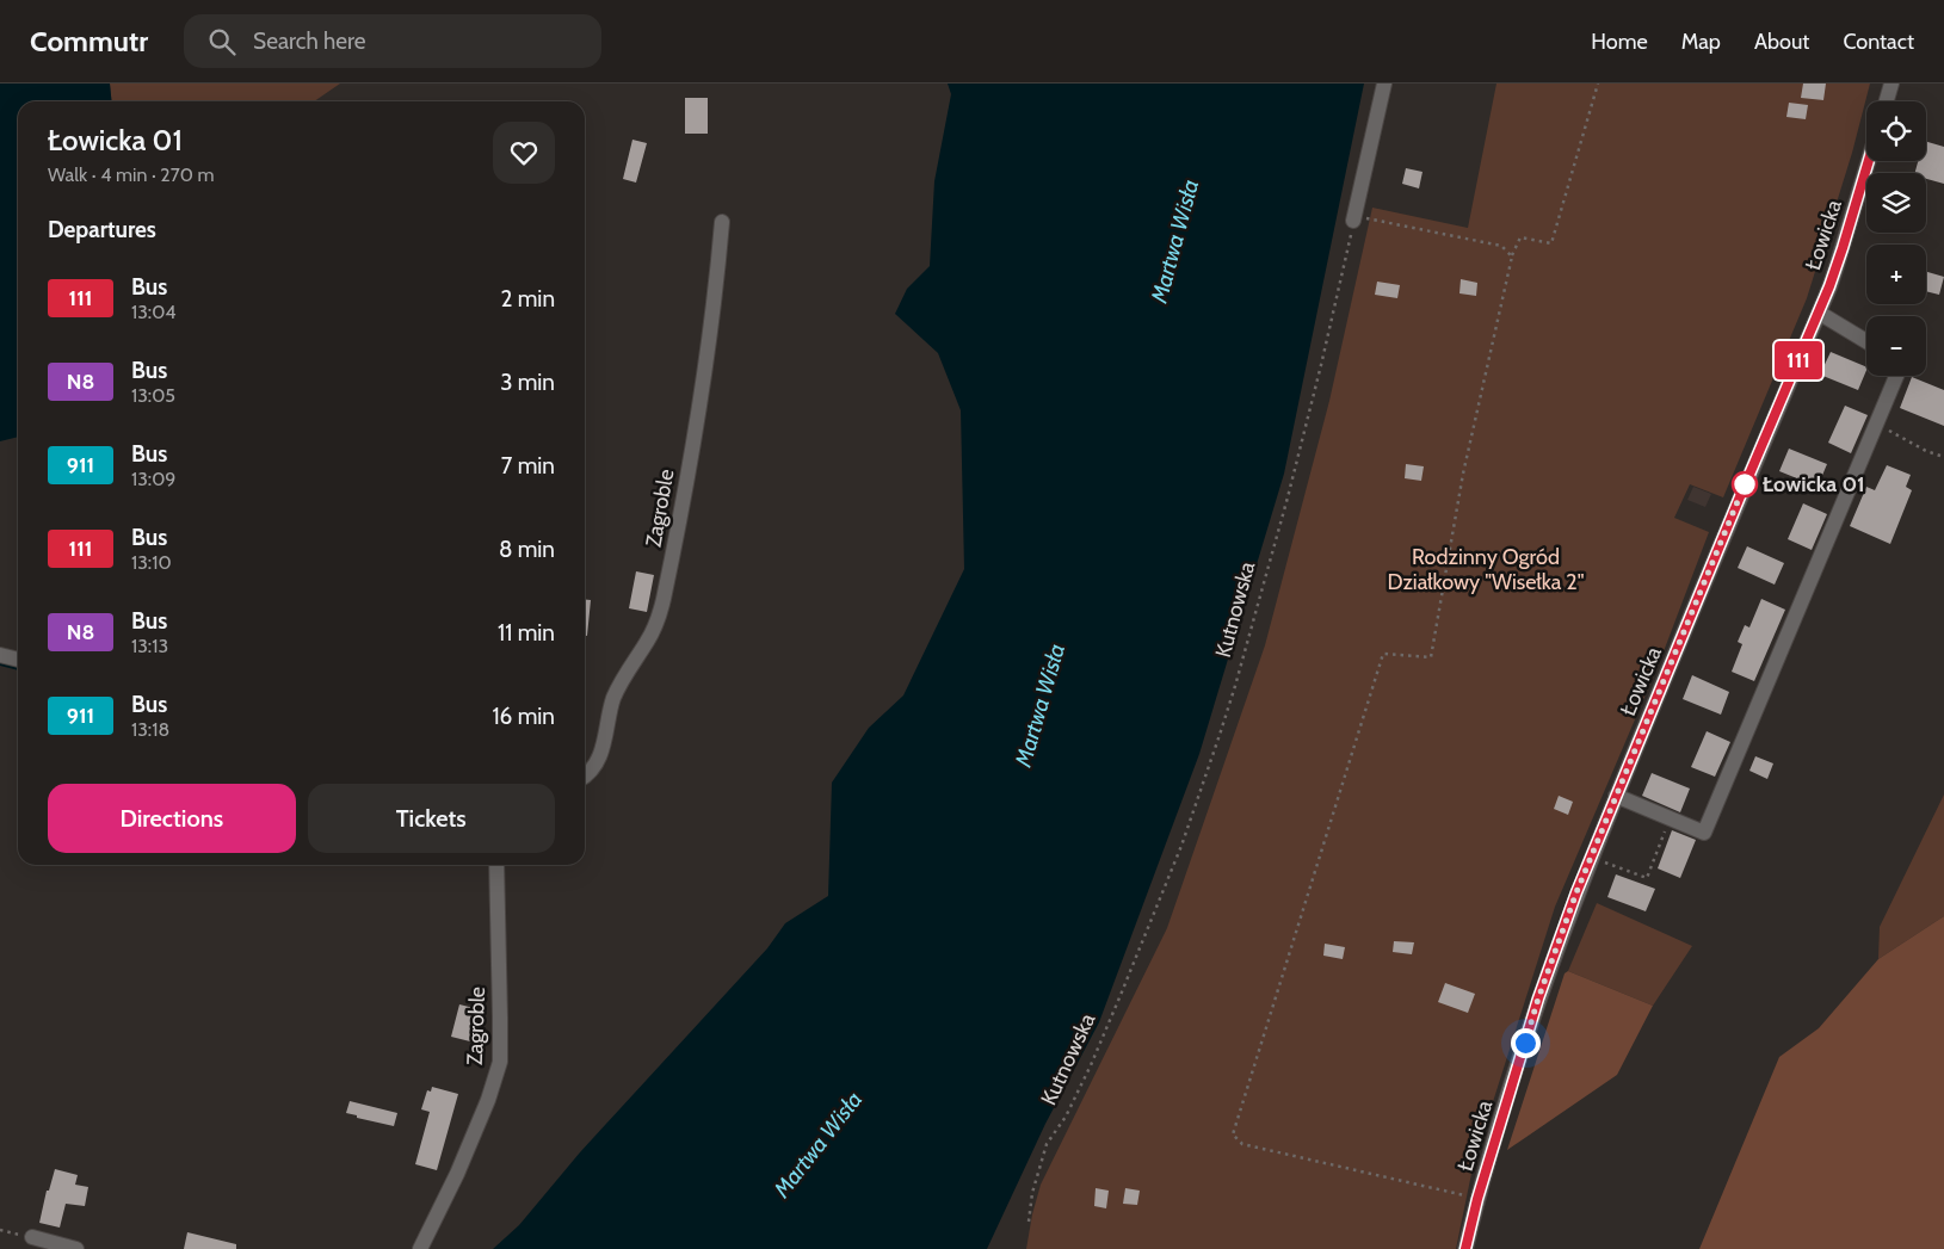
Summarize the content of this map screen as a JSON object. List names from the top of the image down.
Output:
{
  "streets": {
    "street": ["Łowicka", "Zagroble"],
    "path": ["Kutnowska"]
  },
  "water": ["Martwa Wisła"],
  "parks": ["Rodzinny Ogród Działkowy \"Wisełka 2\""],
  "places": ["Łowicka 01"],
  "lines": ["bus line 111"],
  "page": {
    "header": "Commutr",
    "search": "Search here",
    "nav": [
      "Home",
      "Map",
      "About",
      "Contact"
    ],
    "on_map": "111",
    "map_buttons": ["+", "−"],
    "heading": [
      ["Łowicka 01", "Walk · 4 min · 270 m"],
      "Departures"
    ],
    "list": [
      {
        "mark": "111",
        "name": "Bus",
        "note": "13:04",
        "value": "2 min"
      },
      {
        "mark": "N8",
        "name": "Bus",
        "note": "13:05",
        "value": "3 min"
      },
      {
        "mark": "911",
        "name": "Bus",
        "note": "13:09",
        "value": "7 min"
      },
      {
        "mark": "111",
        "name": "Bus",
        "note": "13:10",
        "value": "8 min"
      },
      {
        "mark": "N8",
        "name": "Bus",
        "note": "13:13",
        "value": "11 min"
      },
      {
        "mark": "911",
        "name": "Bus",
        "note": "13:18",
        "value": "16 min"
      }
    ],
    "buttons": ["Directions", "Tickets"]
  }
}
